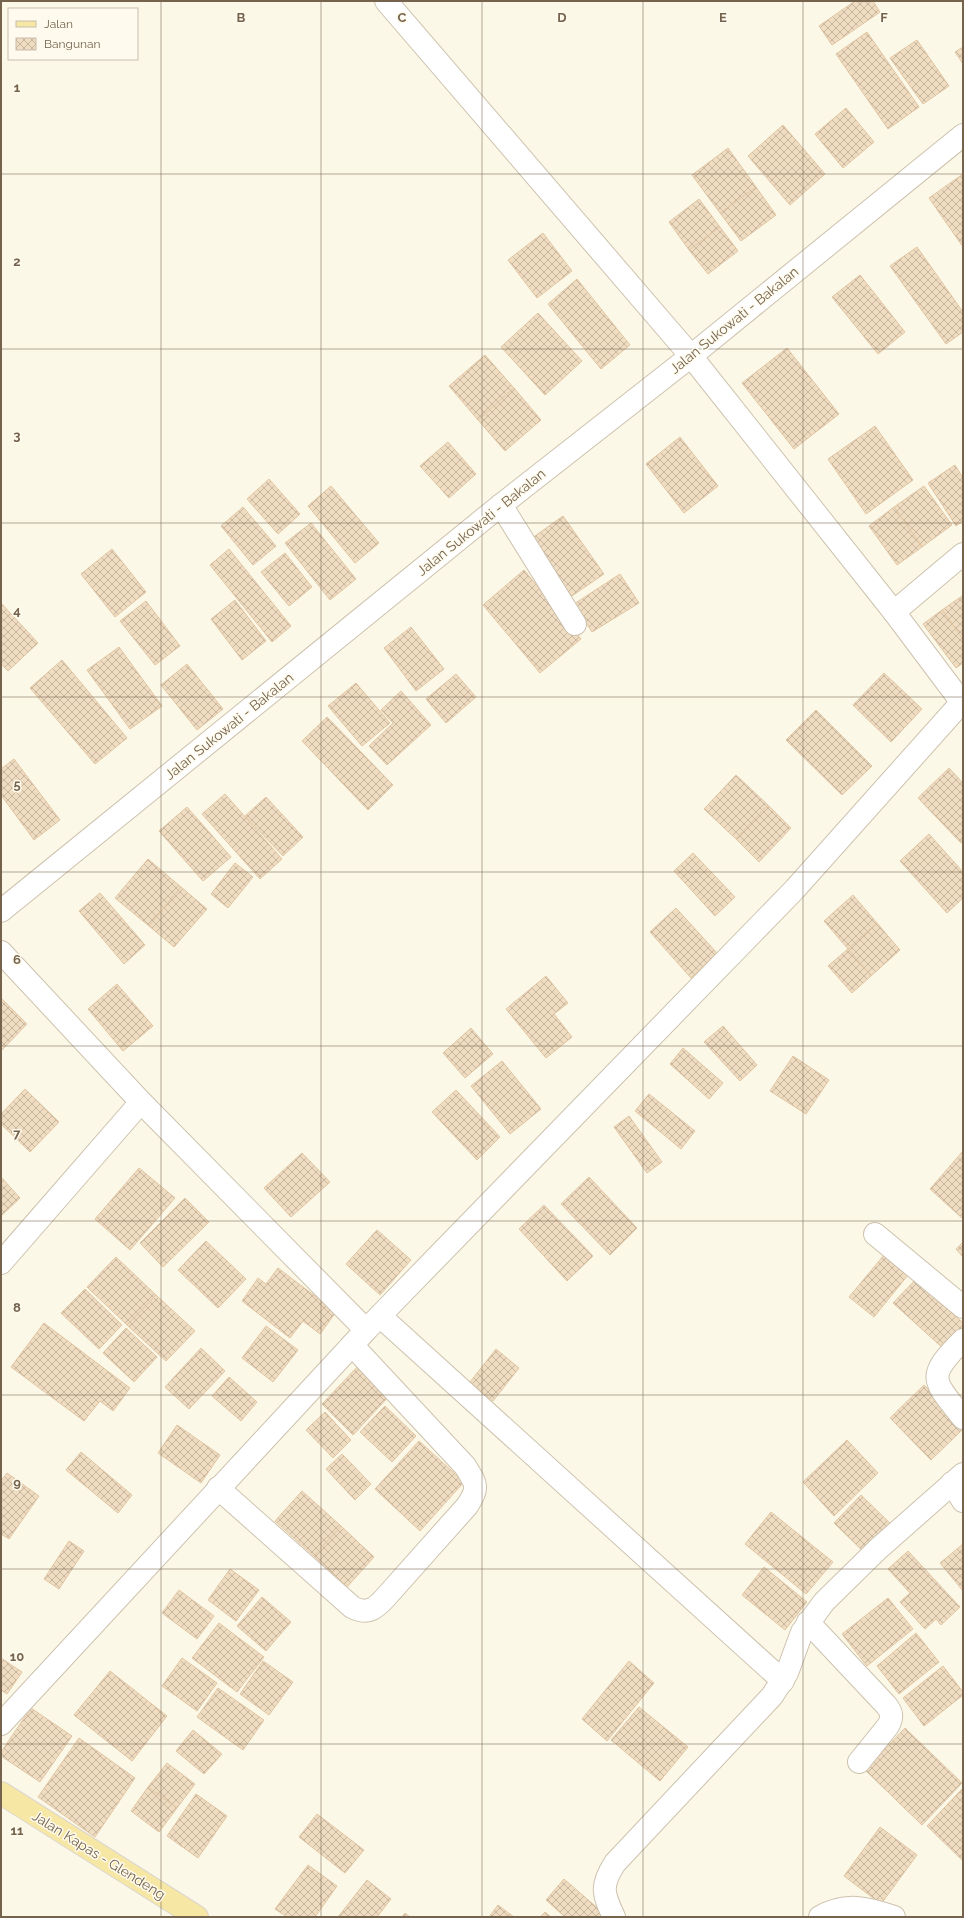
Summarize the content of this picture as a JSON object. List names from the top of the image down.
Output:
{
  "streets": {
    "main road": ["Jalan Kapas - Glendeng"],
    "street": ["Jalan Sukowati - Bakalan"]
  },
  "legend": ["Jalan", "Bangunan"],
  "grid": {
    "columns": [
      "B",
      "C",
      "D",
      "E",
      "F"
    ],
    "rows": [
      "1",
      "2",
      "3",
      "4",
      "5",
      "6",
      "7",
      "8",
      "9",
      "10",
      "11"
    ]
  }
}
